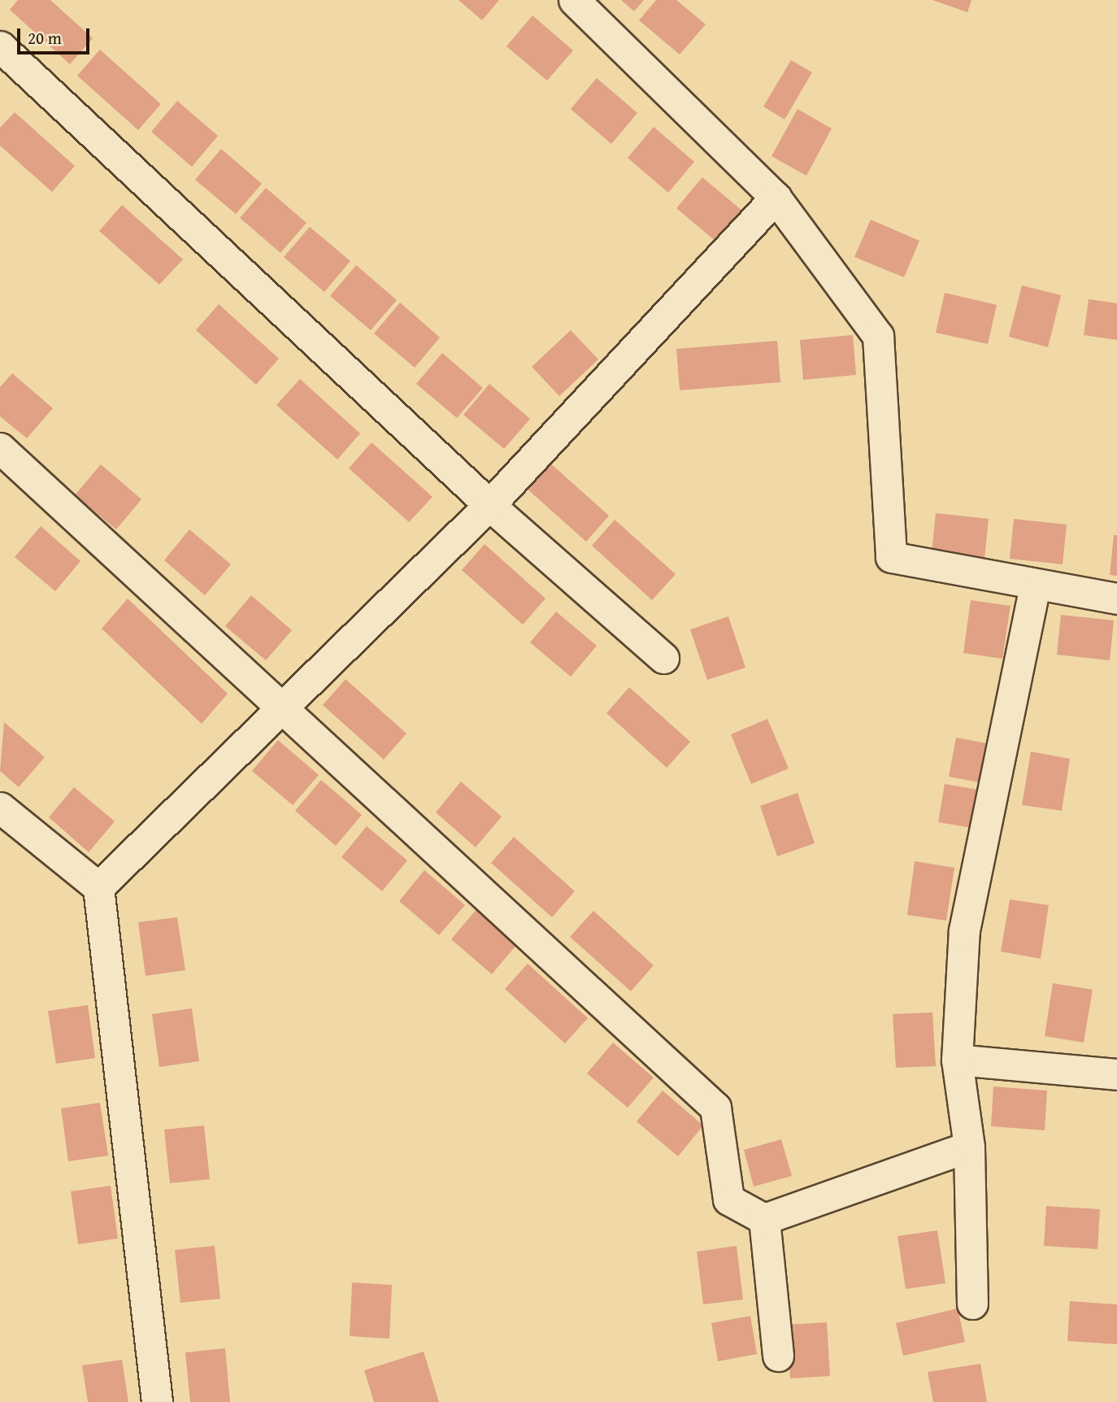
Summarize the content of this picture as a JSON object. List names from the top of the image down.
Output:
{
  "scale_bar": "20 m"
}
